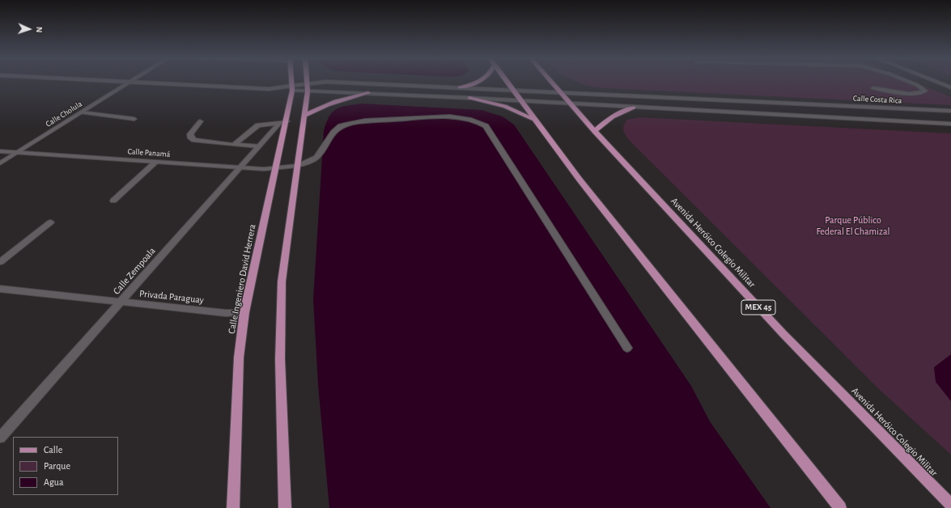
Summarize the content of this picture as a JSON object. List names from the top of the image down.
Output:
{
  "streets": {
    "main road": ["Avenida Heróico Colegio Militar", "Calle Ingeniero David Herrera", "MEX 45"],
    "street": [
      "Calle Costa Rica",
      "Calle Cholula",
      "Calle Panamá",
      "Calle Zempoala",
      "Privada Paraguay"
    ]
  },
  "crossings": [
    ["Calle Costa Rica", "Calle Cholula"],
    ["Calle Costa Rica", "Avenida Heróico Colegio Militar"],
    ["Calle Costa Rica", "Calle Ingeniero David Herrera"],
    ["Calle Cholula", "Calle Panamá"],
    ["Calle Panamá", "Calle Zempoala"],
    ["Calle Panamá", "Calle Ingeniero David Herrera"],
    ["Calle Zempoala", "Calle Ingeniero David Herrera"],
    ["Calle Zempoala", "Privada Paraguay"],
    ["Calle Ingeniero David Herrera", "Privada Paraguay"]
  ],
  "parks": ["Parque Público Federal El Chamizal"],
  "legend": ["Calle", "Parque", "Agua"],
  "north": "right"
}
